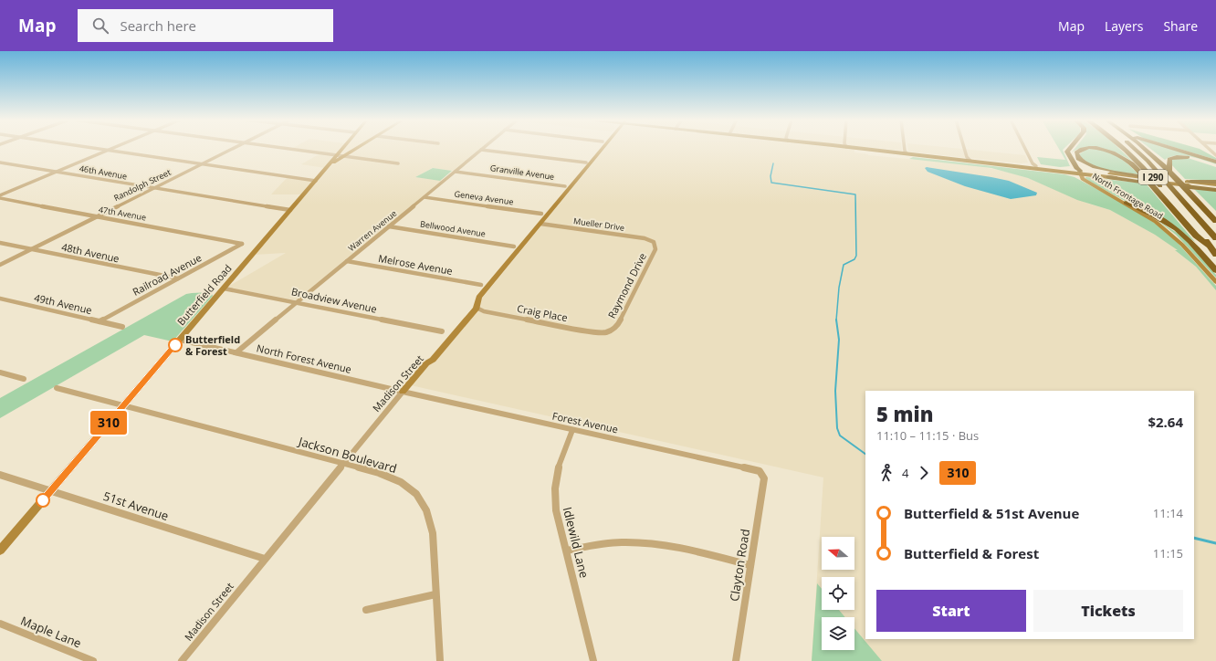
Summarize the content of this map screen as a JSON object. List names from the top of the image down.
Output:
{
  "streets": {
    "highway": ["I 290"],
    "main road": ["North Frontage Road", "Butterfield Road", "Madison Street"],
    "street": [
      "46th Avenue",
      "Granville Avenue",
      "Randolph Street",
      "Geneva Avenue",
      "47th Avenue",
      "Mueller Drive",
      "Bellwood Avenue",
      "Warren Avenue",
      "48th Avenue",
      "Melrose Avenue",
      "Railroad Avenue",
      "Raymond Drive",
      "Broadview Avenue",
      "49th Avenue",
      "Craig Place",
      "North Forest Avenue",
      "Forest Avenue",
      "Jackson Boulevard",
      "51st Avenue",
      "Idlewild Lane",
      "Clayton Road",
      "Maple Lane"
    ]
  },
  "crossings": [
    ["46th Avenue", "Randolph Street"],
    ["46th Avenue", "Butterfield Road"],
    ["Granville Avenue", "Warren Avenue"],
    ["Randolph Street", "47th Avenue"],
    ["Randolph Street", "48th Avenue"],
    ["Geneva Avenue", "Warren Avenue"],
    ["47th Avenue", "Railroad Avenue"],
    ["Mueller Drive", "Raymond Drive"],
    ["Mueller Drive", "Madison Street"],
    ["Bellwood Avenue", "Warren Avenue"],
    ["Warren Avenue", "Melrose Avenue"],
    ["Warren Avenue", "Broadview Avenue"],
    ["Warren Avenue", "North Forest Avenue"],
    ["48th Avenue", "Railroad Avenue"],
    ["Railroad Avenue", "49th Avenue"],
    ["Raymond Drive", "Craig Place"],
    ["Butterfield Road", "Broadview Avenue"],
    ["Butterfield Road", "North Forest Avenue"],
    ["Butterfield Road", "Jackson Boulevard"],
    ["Butterfield Road", "51st Avenue"],
    ["Craig Place", "Madison Street"],
    ["North Forest Avenue", "Madison Street"],
    ["North Forest Avenue", "Forest Avenue"],
    ["Madison Street", "Forest Avenue"],
    ["Madison Street", "Jackson Boulevard"],
    ["Madison Street", "51st Avenue"],
    ["Forest Avenue", "Idlewild Lane"],
    ["Forest Avenue", "Clayton Road"]
  ],
  "places": ["Butterfield & Forest"],
  "lines": ["bus line 310"],
  "north": "left",
  "page": {
    "header": "Map",
    "search": "Search here",
    "nav": ["Map", "Layers", "Share"],
    "on_map": "310",
    "heading": ["5 min", "11:10 – 11:15 · Bus", "$2.64"],
    "legs": ["4", "310"],
    "list": [
      {
        "name": "Butterfield & 51st Avenue",
        "value": "11:14"
      },
      {
        "name": "Butterfield & Forest",
        "value": "11:15"
      }
    ],
    "buttons": ["Start", "Tickets"]
  }
}
